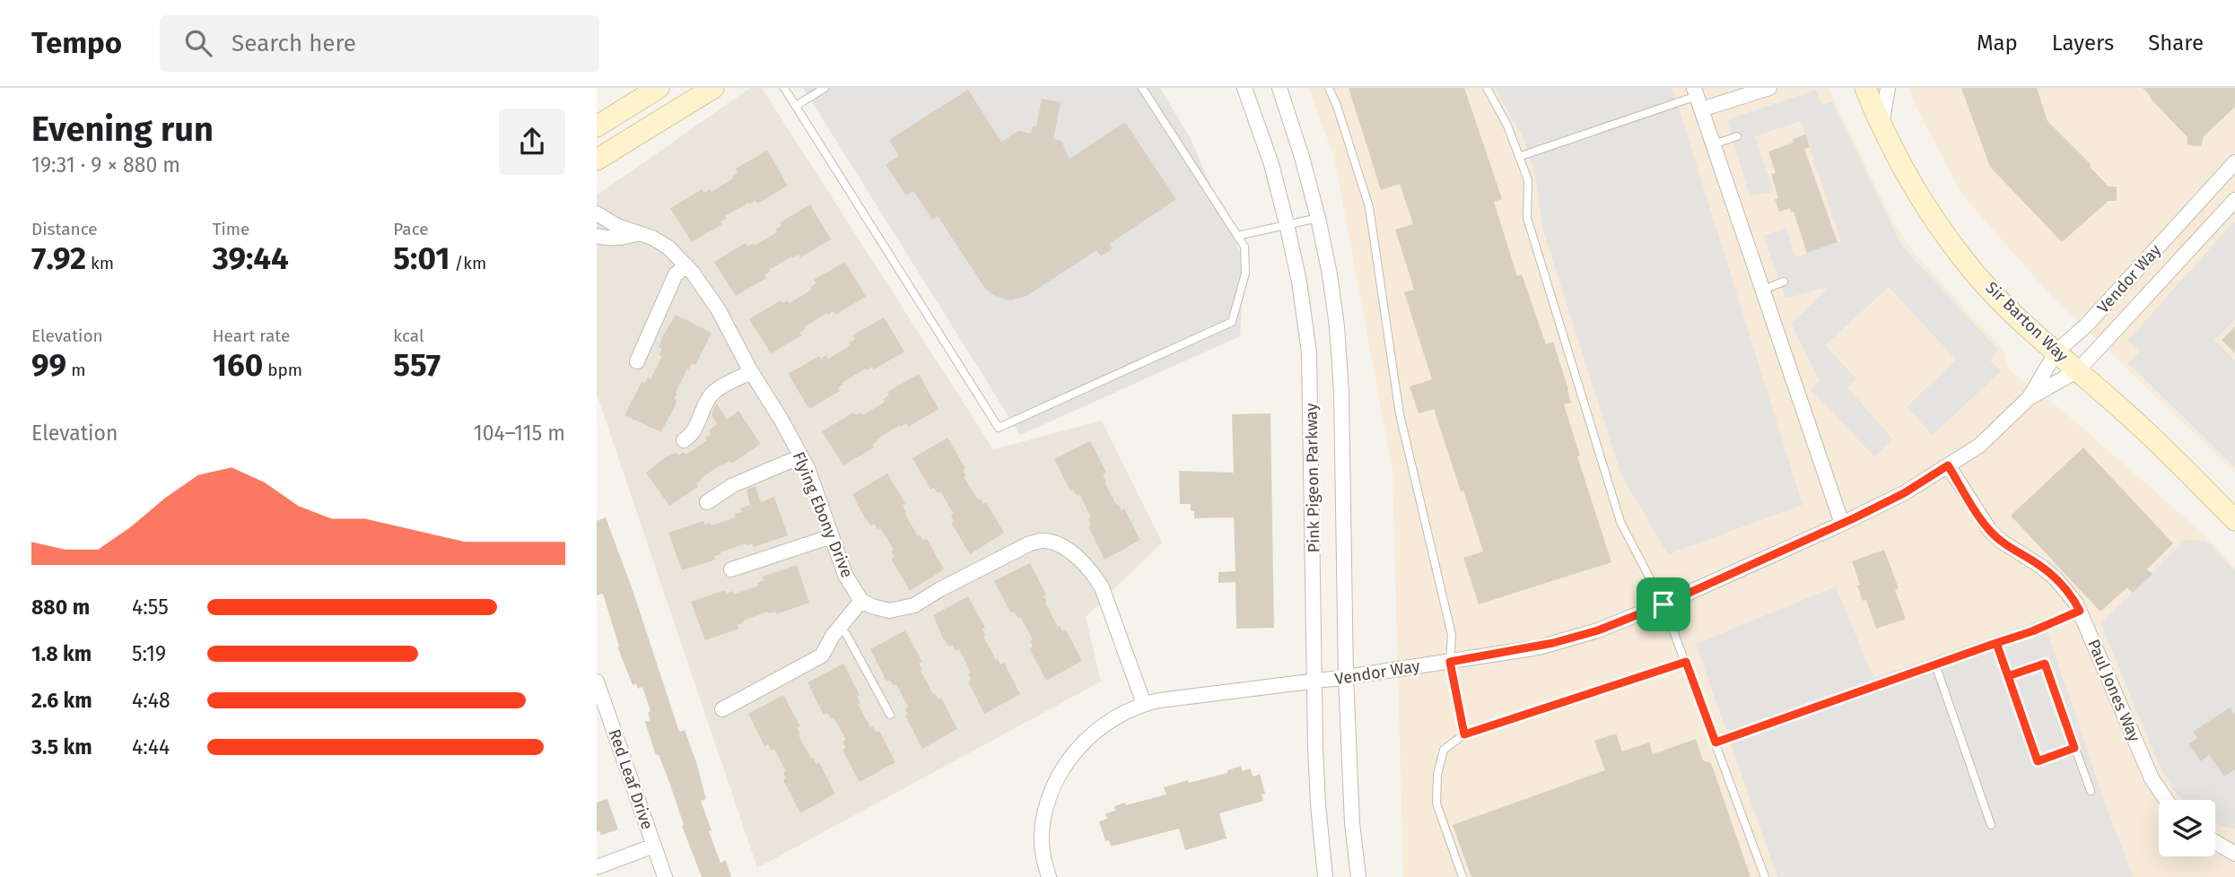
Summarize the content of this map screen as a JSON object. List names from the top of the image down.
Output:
{
  "streets": {
    "main road": ["Sir Barton Way"],
    "street": [
      "Vendor Way",
      "Pink Pigeon Parkway",
      "Flying Ebony Drive",
      "Paul Jones Way",
      "Red Leaf Drive"
    ]
  },
  "crossings": [
    ["Vendor Way", "Sir Barton Way"],
    ["Vendor Way", "Pink Pigeon Parkway"],
    ["Vendor Way", "Paul Jones Way"]
  ],
  "page": {
    "header": "Tempo",
    "search": "Search here",
    "nav": ["Map", "Layers", "Share"],
    "heading": ["Evening run", "19:31 · 9 × 880 m"],
    "stats": [
      ["Distance", "7.92 km"],
      ["Time", "39:44"],
      ["Pace", "5:01 /km"],
      ["Elevation", "99 m"],
      ["Heart rate", "160 bpm"],
      ["kcal", "557"]
    ],
    "chart": ["Elevation", "104–115 m"],
    "list": [
      {
        "name": "880 m",
        "note": "4:55"
      },
      {
        "name": "1.8 km",
        "note": "5:19"
      },
      {
        "name": "2.6 km",
        "note": "4:48"
      },
      {
        "name": "3.5 km",
        "note": "4:44"
      }
    ]
  }
}
